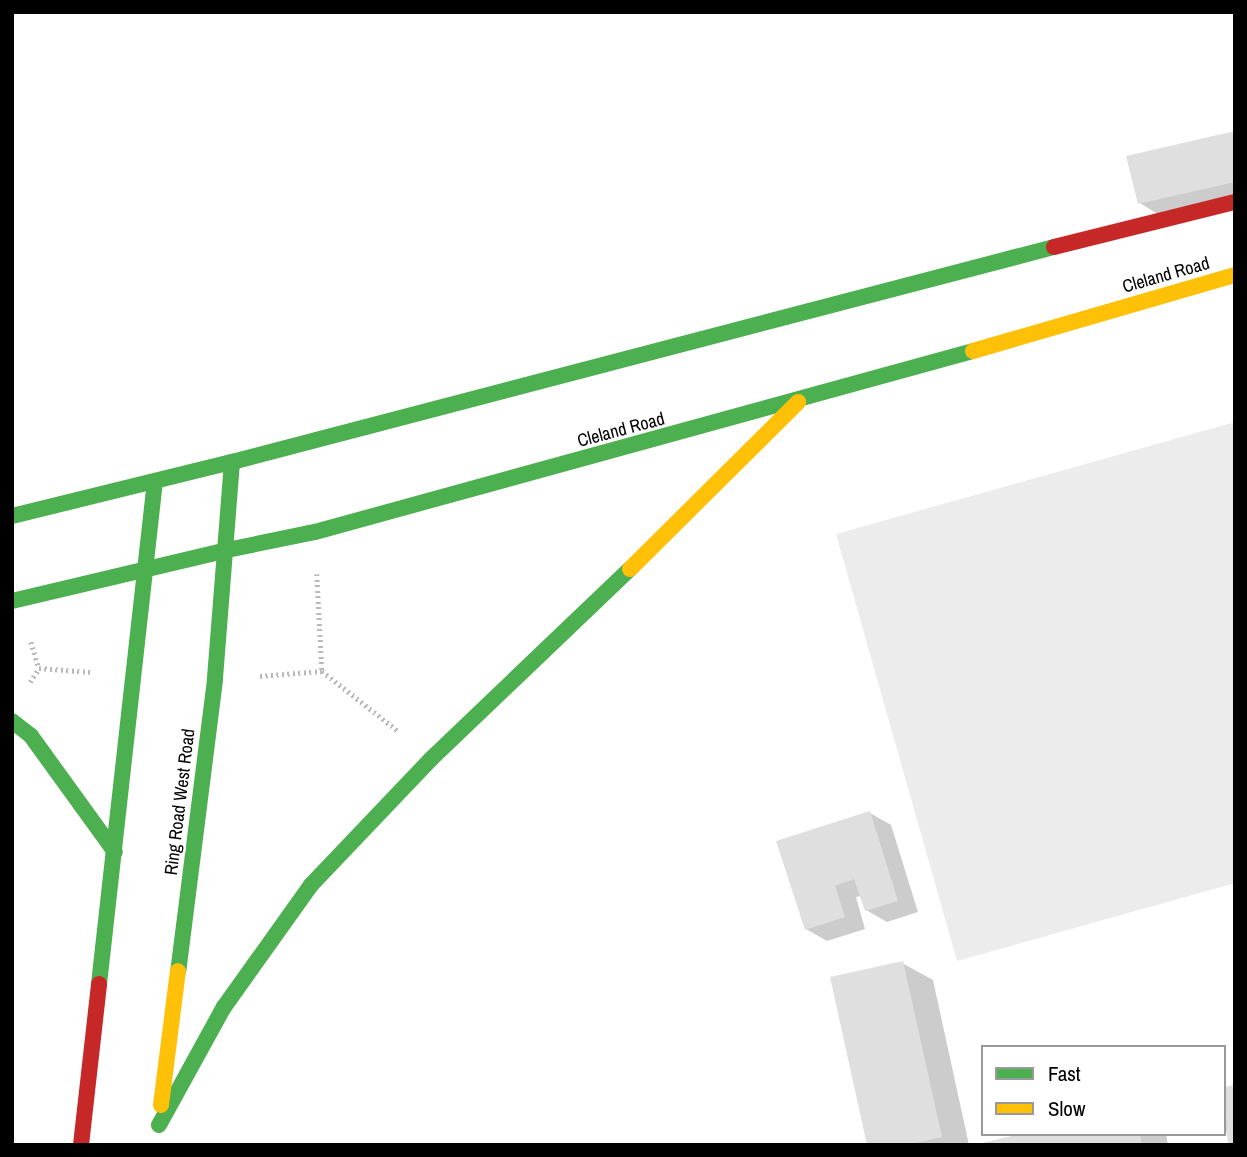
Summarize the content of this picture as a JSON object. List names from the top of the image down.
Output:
{
  "streets": {
    "main road": ["Cleland Road", "Ring Road West Road"]
  },
  "crossings": [
    ["Cleland Road", "Ring Road West Road"]
  ],
  "legend": ["Fast", "Slow"]
}
